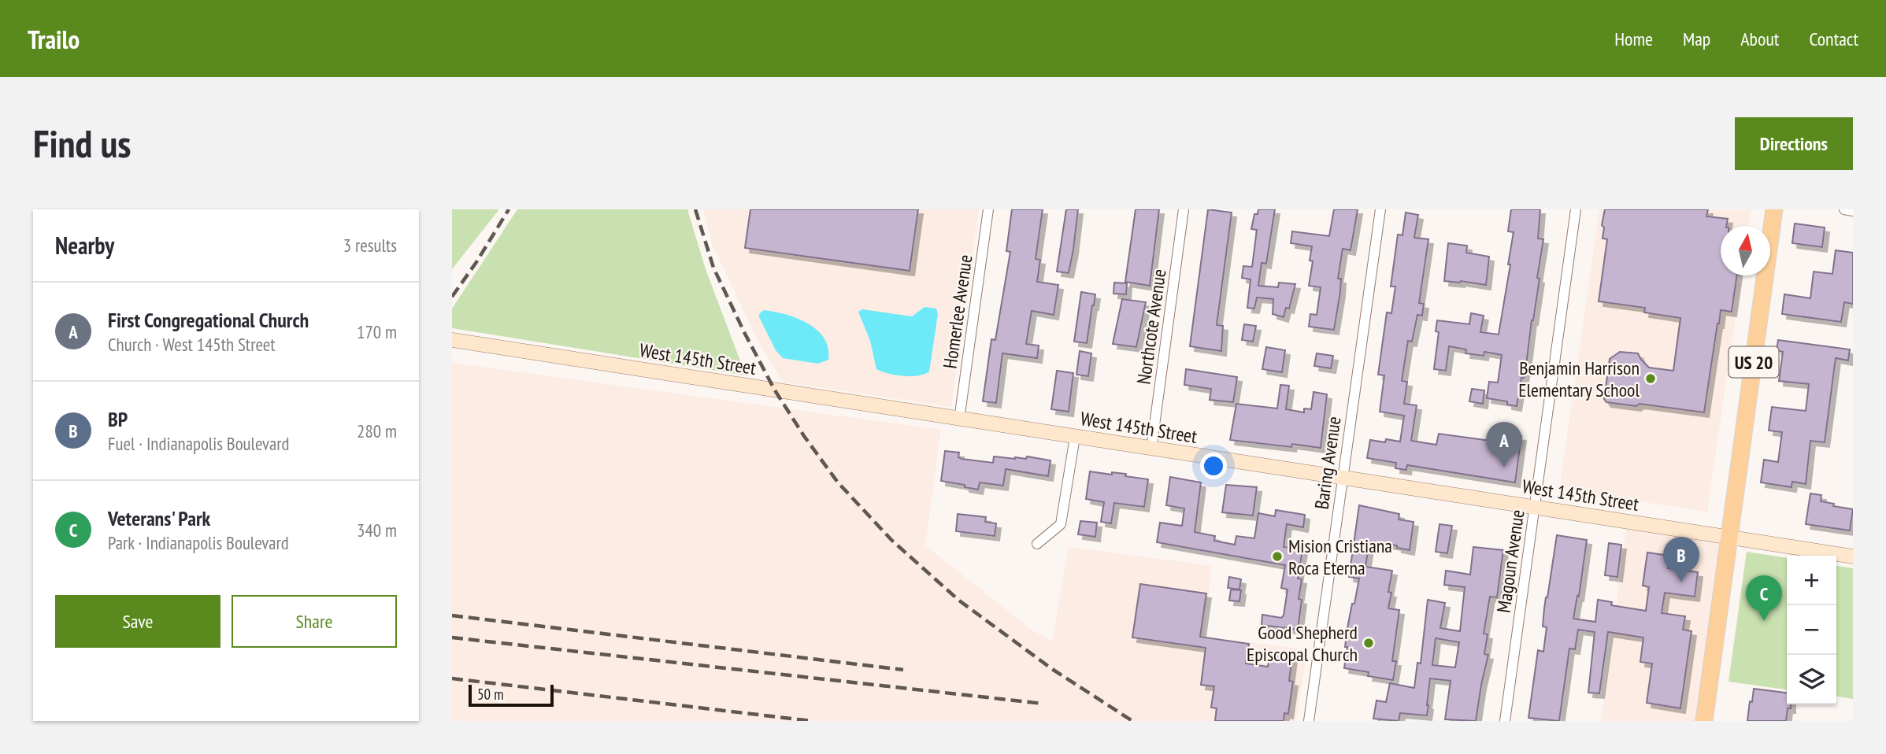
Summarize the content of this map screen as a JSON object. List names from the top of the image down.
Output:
{
  "streets": {
    "main road": ["US 20"],
    "street": [
      "Homerlee Avenue",
      "Northcote Avenue",
      "West 145th Street",
      "Baring Avenue",
      "Magoun Avenue"
    ]
  },
  "crossings": [
    ["Homerlee Avenue", "West 145th Street"],
    ["Northcote Avenue", "West 145th Street"],
    ["West 145th Street", "US 20"],
    ["West 145th Street", "Baring Avenue"],
    ["West 145th Street", "Magoun Avenue"]
  ],
  "places": ["Benjamin Harrison Elementary School", "Mision Cristiana Roca Eterna", "Good Shepherd Episcopal Church"],
  "scale_bar": "50 m",
  "north": "top",
  "page": {
    "header": "Trailo",
    "nav": [
      "Home",
      "Map",
      "About",
      "Contact"
    ],
    "buttons": [
      "Directions",
      ["Save", "Share"]
    ],
    "title": "Find us",
    "heading": ["Nearby", "3 results"],
    "list": [
      {
        "mark": "A",
        "name": "First Congregational Church",
        "note": "Church · West 145th Street",
        "value": "170 m"
      },
      {
        "mark": "B",
        "name": "BP",
        "note": "Fuel · Indianapolis Boulevard",
        "value": "280 m"
      },
      {
        "mark": "C",
        "name": "Veterans' Park",
        "note": "Park · Indianapolis Boulevard",
        "value": "340 m"
      }
    ],
    "pins": ["A", "B", "C"],
    "map_buttons": ["+", "−"],
    "scale": "50 m"
  }
}
